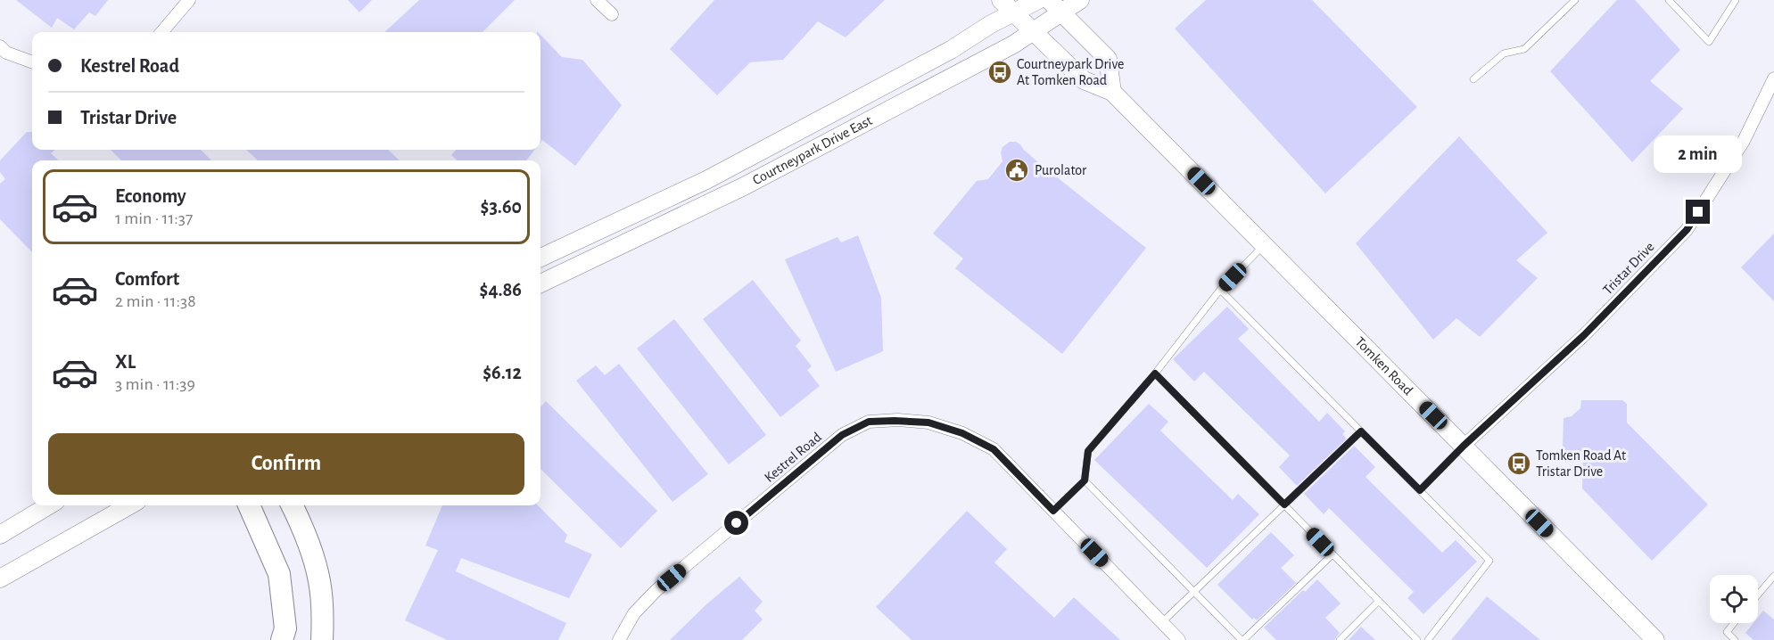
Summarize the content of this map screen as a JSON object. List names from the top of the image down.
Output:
{
  "streets": {
    "main road": ["Courtneypark Drive East", "Tomken Road"],
    "street": ["Tristar Drive", "Kestrel Road"]
  },
  "crossings": [
    ["Courtneypark Drive East", "Tomken Road"],
    ["Tristar Drive", "Tomken Road"]
  ],
  "places": {
    "bus stop": ["Courtneypark Drive At Tomken Road", "Tomken Road At Tristar Drive"],
    "public building": ["Purolator"]
  },
  "page": {
    "banner": ["Kestrel Road", "Tristar Drive"],
    "bubble": "2 min",
    "list": [
      {
        "name": "Economy",
        "note": "1 min · 11:37",
        "value": "$3.60"
      },
      {
        "name": "Comfort",
        "note": "2 min · 11:38",
        "value": "$4.86"
      },
      {
        "name": "XL",
        "note": "3 min · 11:39",
        "value": "$6.12"
      }
    ],
    "buttons": "Confirm"
  }
}
